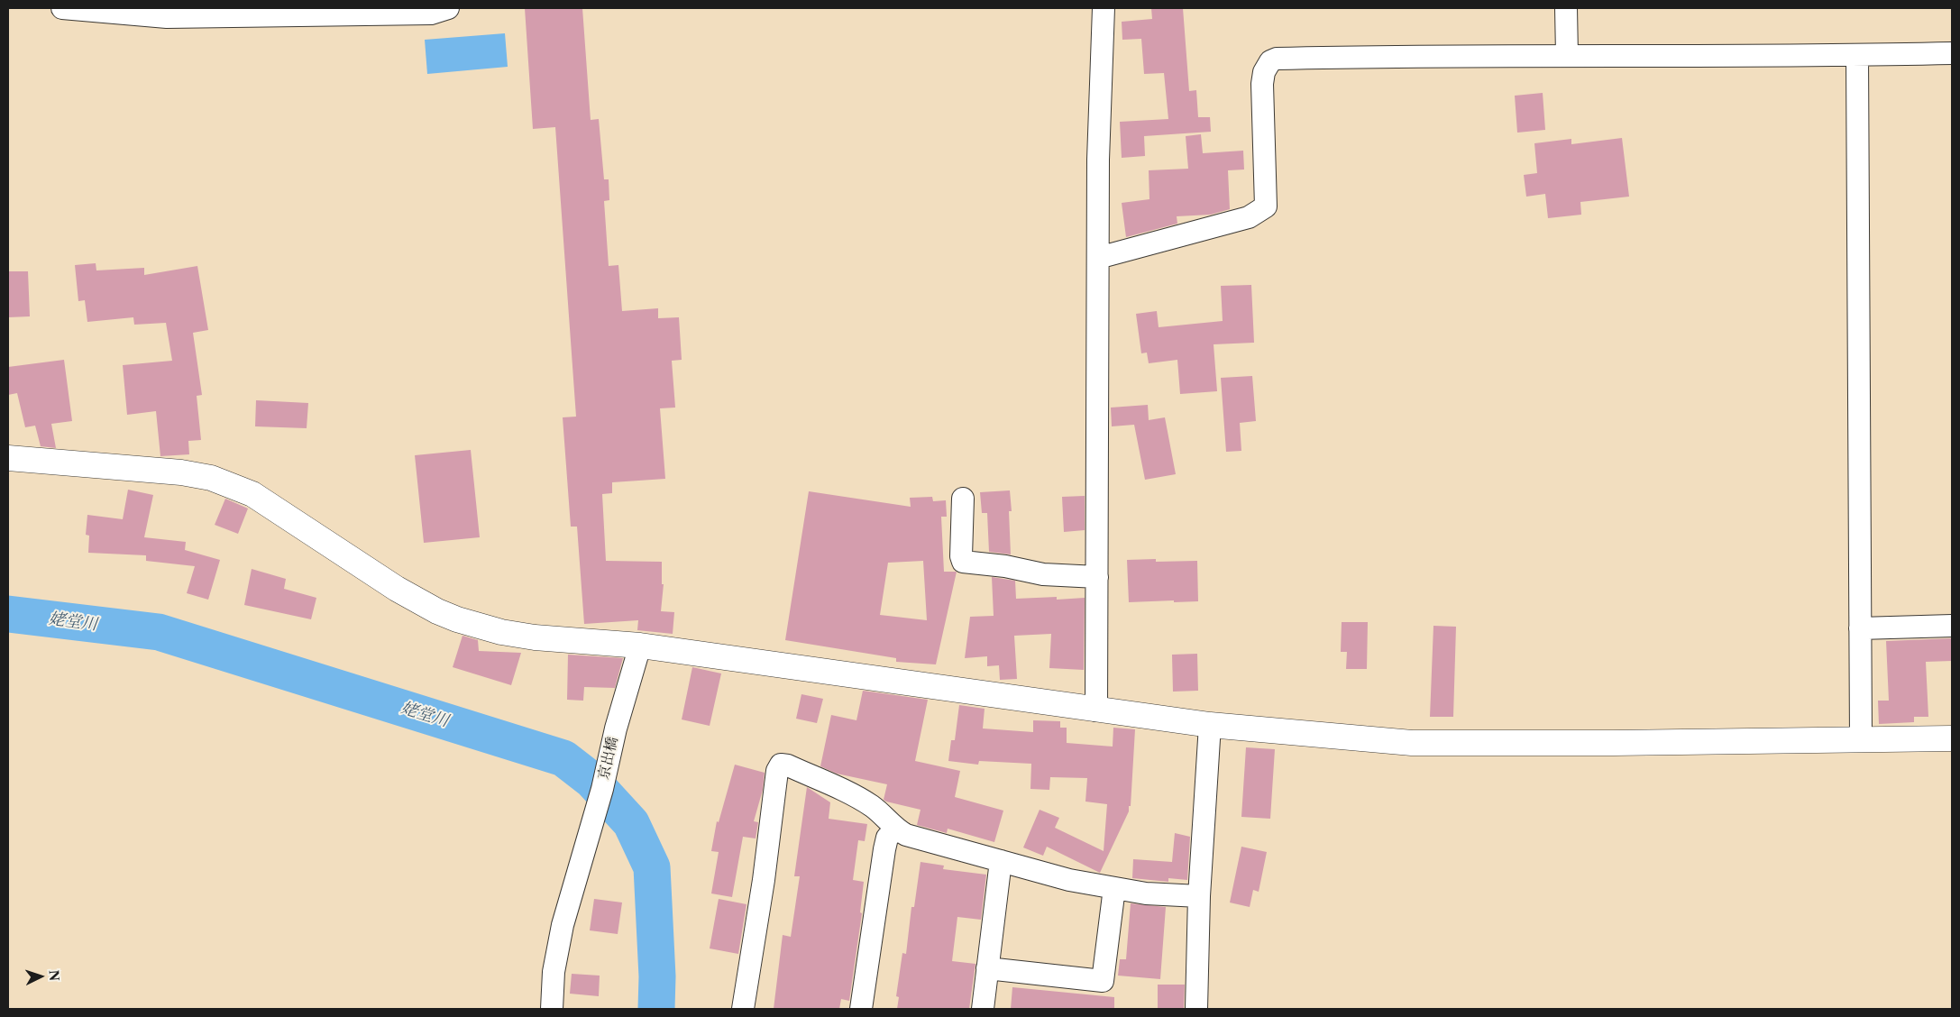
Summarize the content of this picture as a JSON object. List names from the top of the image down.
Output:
{
  "streets": {
    "street": ["京出橋"]
  },
  "water": ["姥堂川"],
  "north": "right"
}
